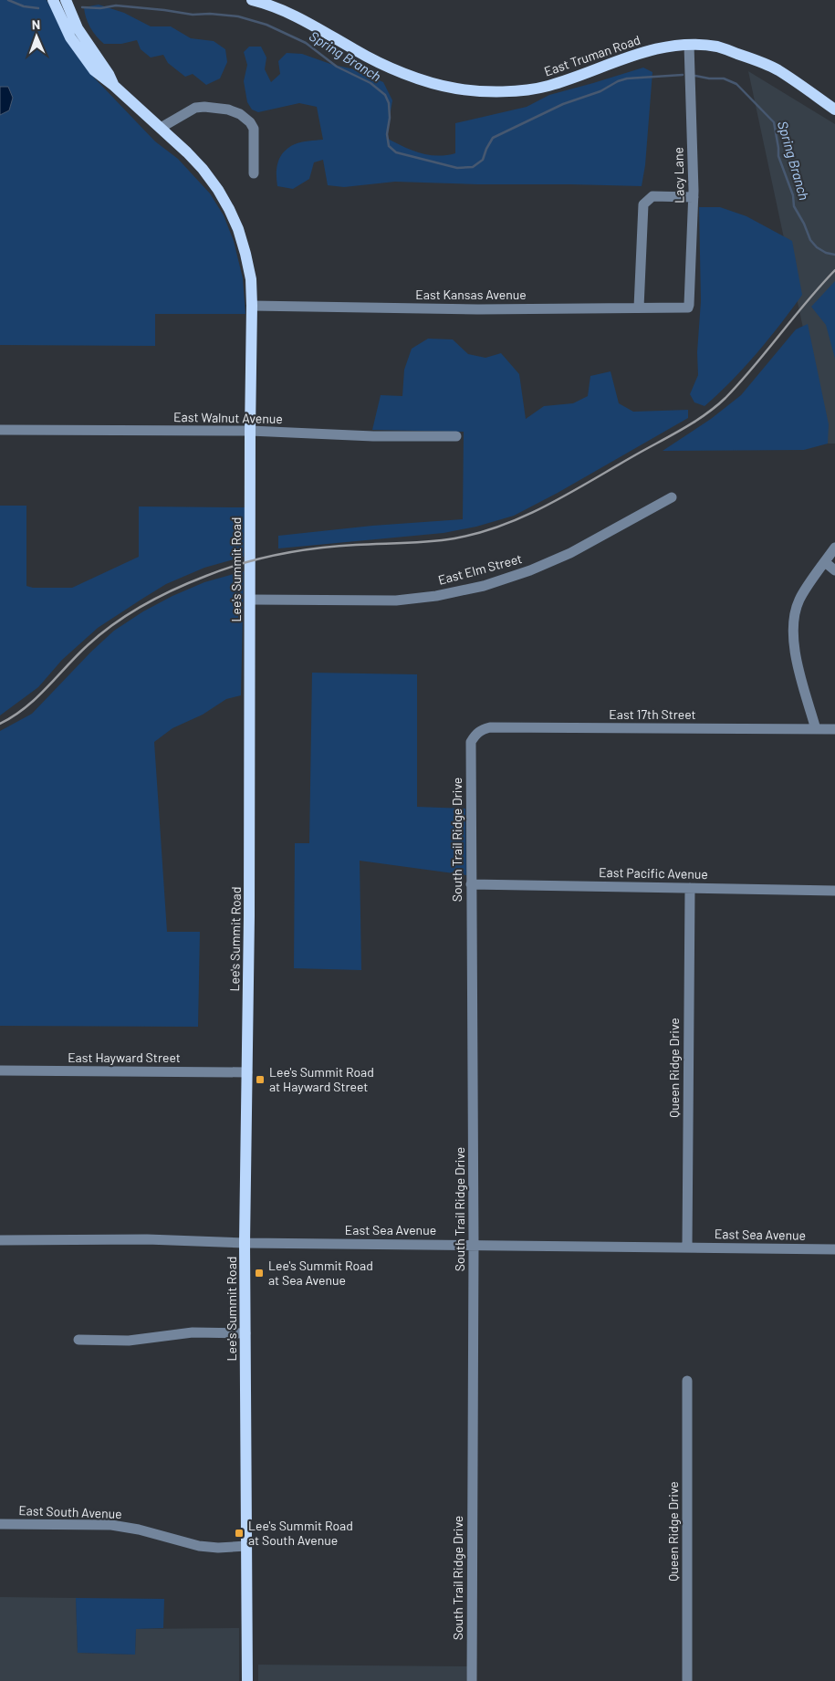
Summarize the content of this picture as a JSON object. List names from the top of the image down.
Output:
{
  "streets": {
    "main road": ["East Truman Road", "Lee's Summit Road"],
    "street": [
      "Lacy Lane",
      "East Kansas Avenue",
      "East Walnut Avenue",
      "East Elm Street",
      "East 17th Street",
      "South Trail Ridge Drive",
      "East Pacific Avenue",
      "East Hayward Street",
      "Queen Ridge Drive",
      "East Sea Avenue",
      "East South Avenue"
    ]
  },
  "crossings": [
    ["East Truman Road", "Lacy Lane"],
    ["Lacy Lane", "East Kansas Avenue"],
    ["East Kansas Avenue", "Lee's Summit Road"],
    ["East Walnut Avenue", "Lee's Summit Road"],
    ["Lee's Summit Road", "East Elm Street"],
    ["Lee's Summit Road", "East Hayward Street"],
    ["Lee's Summit Road", "East Sea Avenue"],
    ["Lee's Summit Road", "East South Avenue"],
    ["East 17th Street", "South Trail Ridge Drive"],
    ["South Trail Ridge Drive", "East Pacific Avenue"],
    ["South Trail Ridge Drive", "East Sea Avenue"],
    ["East Pacific Avenue", "Queen Ridge Drive"],
    ["Queen Ridge Drive", "East Sea Avenue"]
  ],
  "water": ["Spring Branch"],
  "places": {
    "transit": ["Lee's Summit Road at Hayward Street", "Lee's Summit Road at Sea Avenue", "Lee's Summit Road at South Avenue"]
  },
  "north": "top"
}
